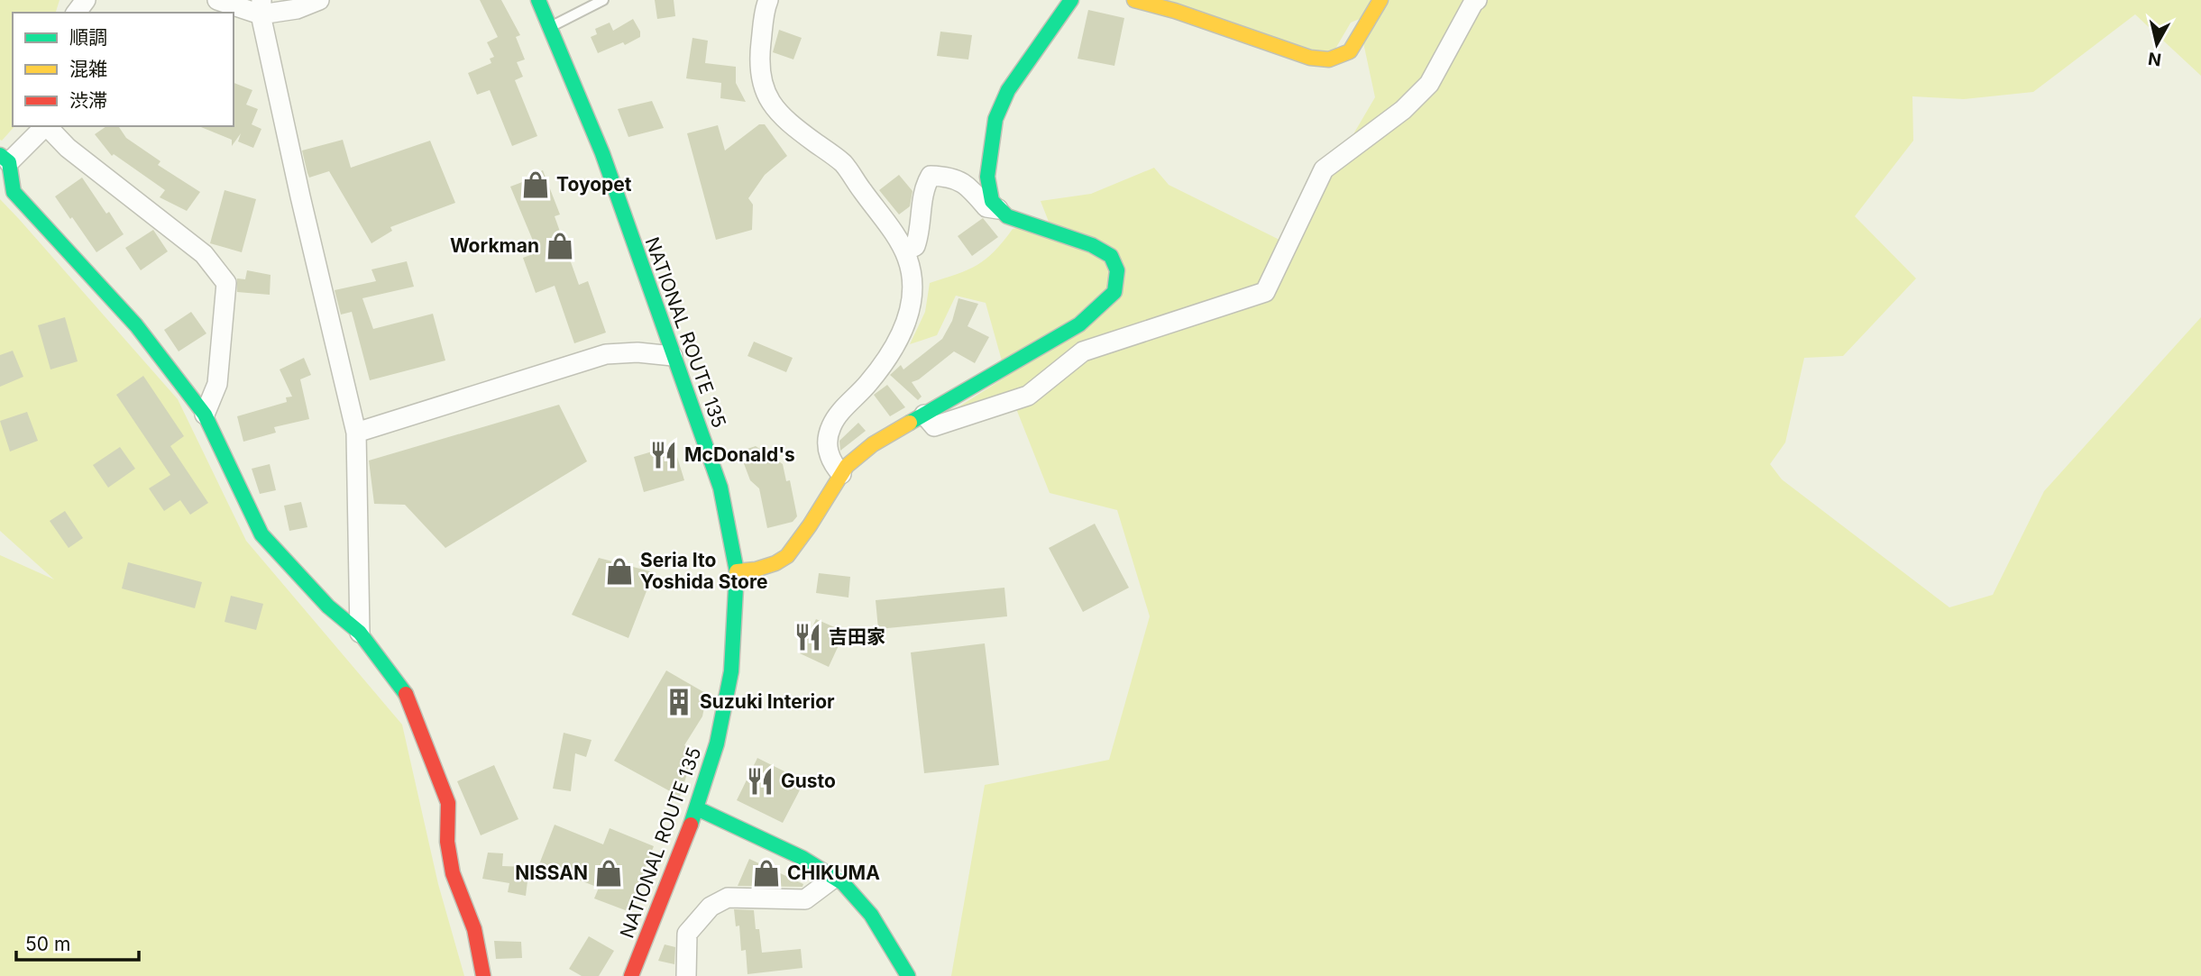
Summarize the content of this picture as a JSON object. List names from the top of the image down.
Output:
{
  "streets": {
    "main road": ["NATIONAL ROUTE 135"]
  },
  "places": {
    "shop": [
      "Toyopet",
      "Workman",
      "Seria Ito Yoshida Store",
      "NISSAN",
      "CHIKUMA"
    ],
    "restaurant": ["McDonald's", "吉田家", "Gusto"],
    "building": ["Suzuki Interior"]
  },
  "legend": ["順調", "混雑", "渋滞"],
  "scale_bar": "50 m",
  "north": "bottom"
}
